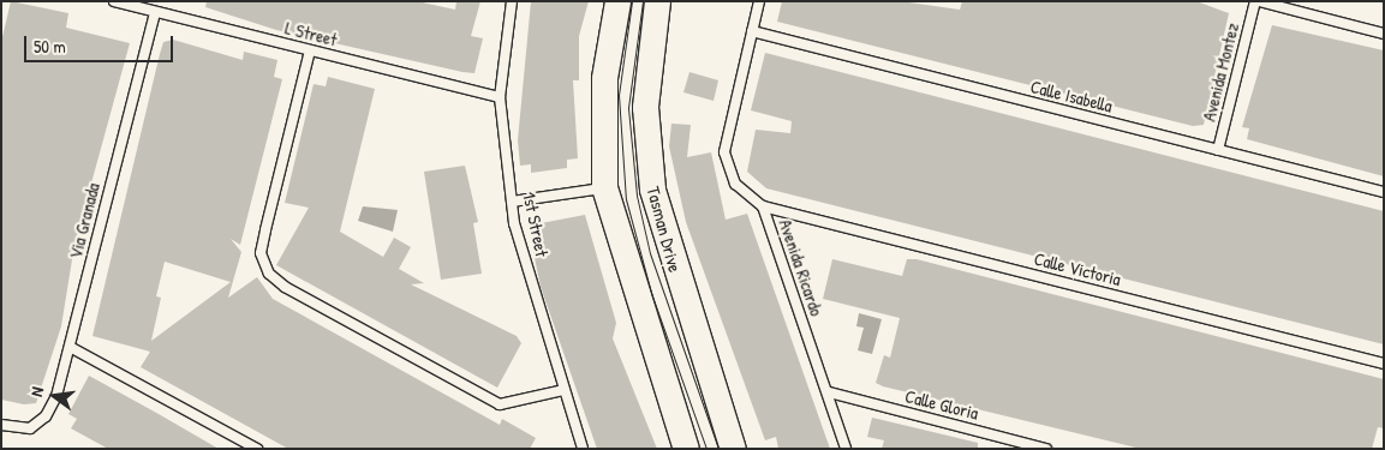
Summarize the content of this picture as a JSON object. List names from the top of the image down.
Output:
{
  "streets": {
    "street": ["Tasman Drive"],
    "lane": [
      "L Street",
      "Avenida Montez",
      "Calle Isabella",
      "Via Granada",
      "1st Street",
      "Avenida Ricardo",
      "Calle Victoria",
      "Calle Gloria"
    ]
  },
  "crossings": [
    ["L Street", "Via Granada"],
    ["L Street", "1st Street"],
    ["Avenida Montez", "Calle Isabella"],
    ["Calle Isabella", "Avenida Ricardo"],
    ["Avenida Ricardo", "Calle Victoria"],
    ["Avenida Ricardo", "Calle Gloria"]
  ],
  "scale_bar": "50 m",
  "north": "left"
}
